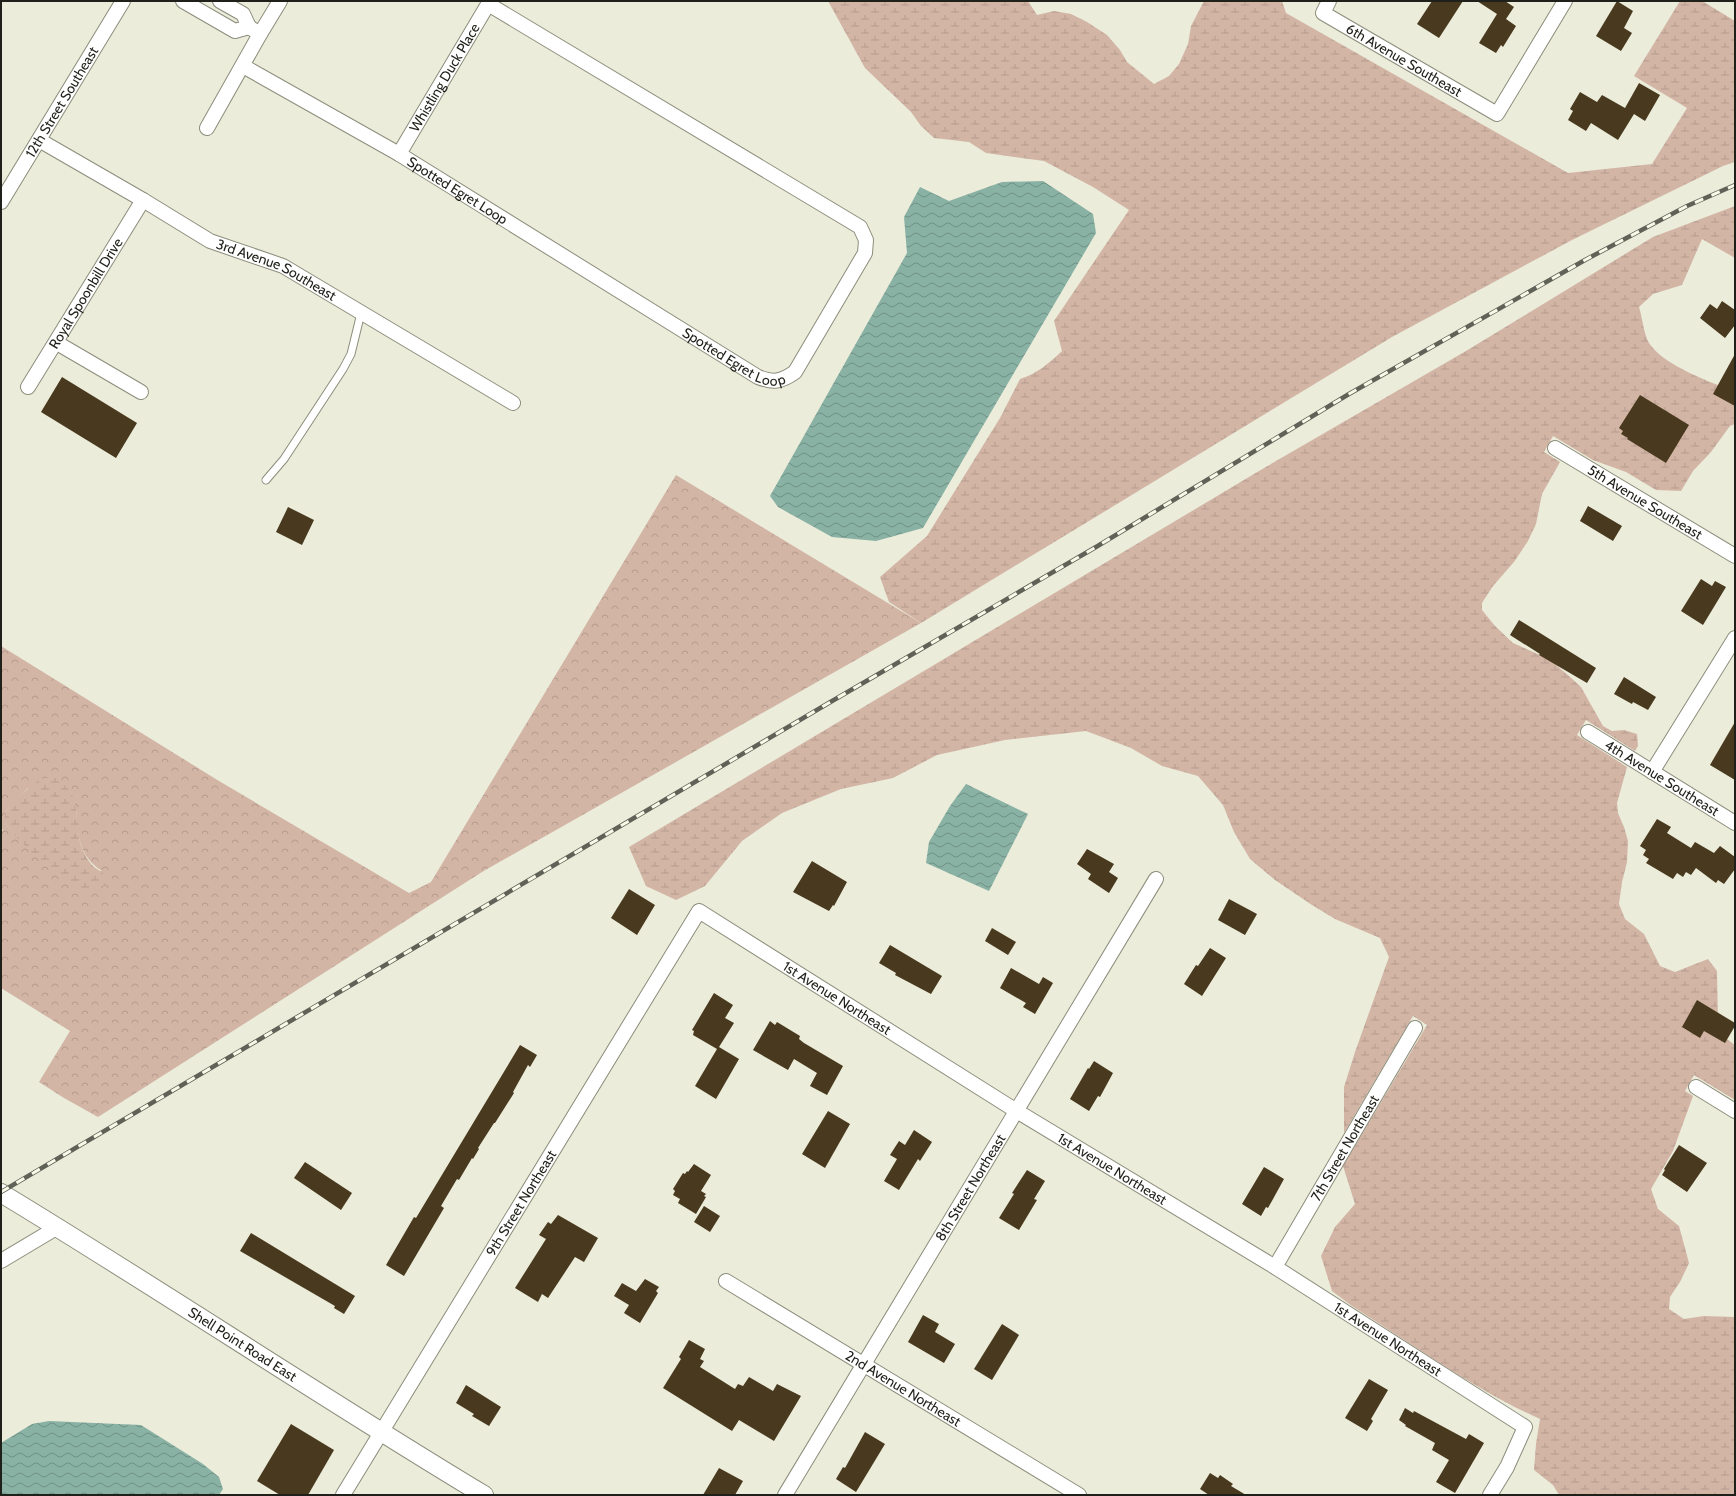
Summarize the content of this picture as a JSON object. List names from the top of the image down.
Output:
{
  "streets": {
    "street": [
      "6th Avenue Southeast",
      "Whistling Duck Place",
      "12th Street Southeast",
      "Spotted Egret Loop",
      "3rd Avenue Southeast",
      "Royal Spoonbill Drive",
      "5th Avenue Southeast",
      "4th Avenue Southeast",
      "1st Avenue Northeast",
      "7th Street Northeast",
      "8th Street Northeast",
      "9th Street Northeast",
      "Shell Point Road East",
      "2nd Avenue Northeast"
    ]
  },
  "crossings": [
    ["Whistling Duck Place", "Spotted Egret Loop"],
    ["12th Street Southeast", "3rd Avenue Southeast"],
    ["3rd Avenue Southeast", "Royal Spoonbill Drive"],
    ["1st Avenue Northeast", "7th Street Northeast"],
    ["1st Avenue Northeast", "8th Street Northeast"],
    ["1st Avenue Northeast", "9th Street Northeast"],
    ["8th Street Northeast", "2nd Avenue Northeast"],
    ["9th Street Northeast", "Shell Point Road East"]
  ]
}
